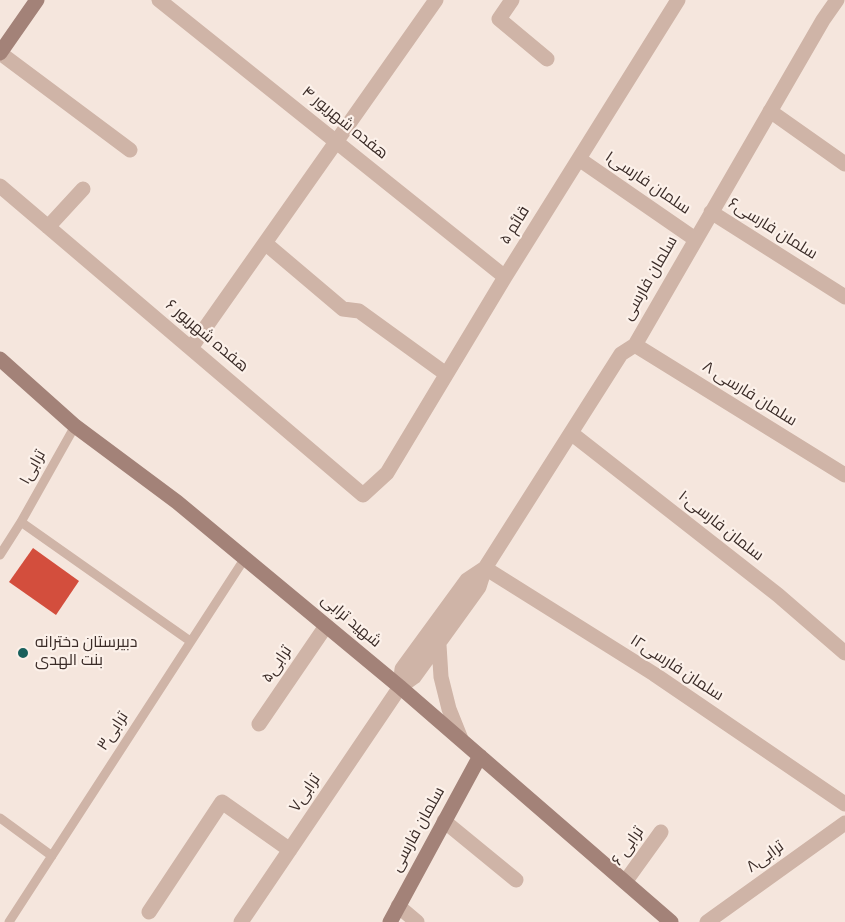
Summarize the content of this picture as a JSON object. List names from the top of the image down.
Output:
{
  "streets": {
    "street": [
      "هفده شهریور ۴",
      "سلمان فارسی۱",
      "قائم ۵",
      "سلمان فارسی۶",
      "سلمان فارسی",
      "هفده شهریور ۶",
      "سلمان فارسی ۸",
      "سلمان فارسی۱۰",
      "شهید ترابی",
      "ترابی۵",
      "سلمان فارسی۱۲",
      "ترابی۷",
      "ترابی ۶",
      "ترابی۸"
    ],
    "lane": ["ترابی۱", "ترابی۳"]
  },
  "crossings": [
    ["هفده شهریور ۴", "قائم ۵"],
    ["سلمان فارسی۱", "قائم ۵"],
    ["سلمان فارسی۱", "سلمان فارسی"],
    ["قائم ۵", "هفده شهریور ۶"],
    ["سلمان فارسی۶", "سلمان فارسی"],
    ["سلمان فارسی", "سلمان فارسی ۸"],
    ["سلمان فارسی", "سلمان فارسی۱۰"],
    ["سلمان فارسی", "شهید ترابی"],
    ["سلمان فارسی", "سلمان فارسی۱۲"],
    ["سلمان فارسی", "ترابی۷"],
    ["ترابی۱", "شهید ترابی"],
    ["شهید ترابی", "ترابی۵"],
    ["شهید ترابی", "ترابی۳"],
    ["شهید ترابی", "ترابی۷"],
    ["شهید ترابی", "ترابی ۶"]
  ],
  "places": ["دبیرستان دخترانه بنت الهدی"]
}
